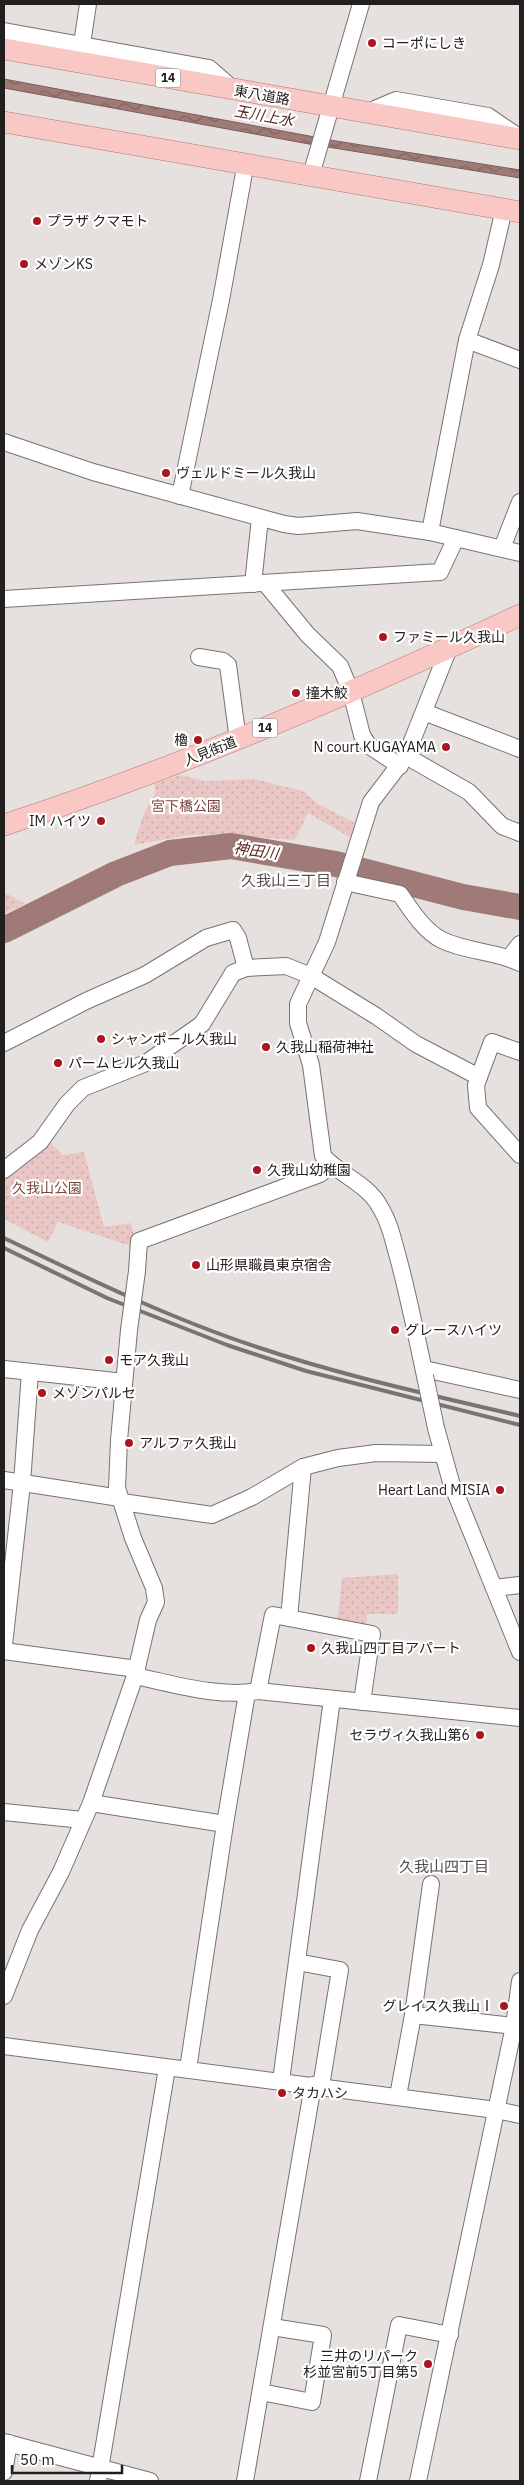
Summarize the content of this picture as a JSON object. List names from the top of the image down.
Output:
{
  "streets": {
    "main road": ["14", "東八道路", "人見街道"]
  },
  "districts": ["久我山三丁目", "久我山四丁目"],
  "water": ["玉川上水", "神田川"],
  "parks": ["宮下橋公園", "久我山公園"],
  "places": [
    "コーポにしき",
    "プラザ クマモト",
    "メゾンKS",
    "ヴェルドミール久我山",
    "ファミール久我山",
    "撞木鮫",
    "櫓",
    "N court KUGAYAMA",
    "IM ハイツ",
    "シャンポール久我山",
    "久我山稲荷神社",
    "パームヒル久我山",
    "久我山幼稚園",
    "山形県職員東京宿舎",
    "グレースハイツ",
    "モア久我山",
    "メゾンパルセ",
    "アルファ久我山",
    "Heart Land MISIA",
    "久我山四丁目アパート",
    "セラヴィ久我山第6",
    "グレイス久我山Ⅰ",
    "タカハシ",
    "三井のリパーク 杉並宮前5丁目第5"
  ],
  "scale_bar": "50 m"
}
